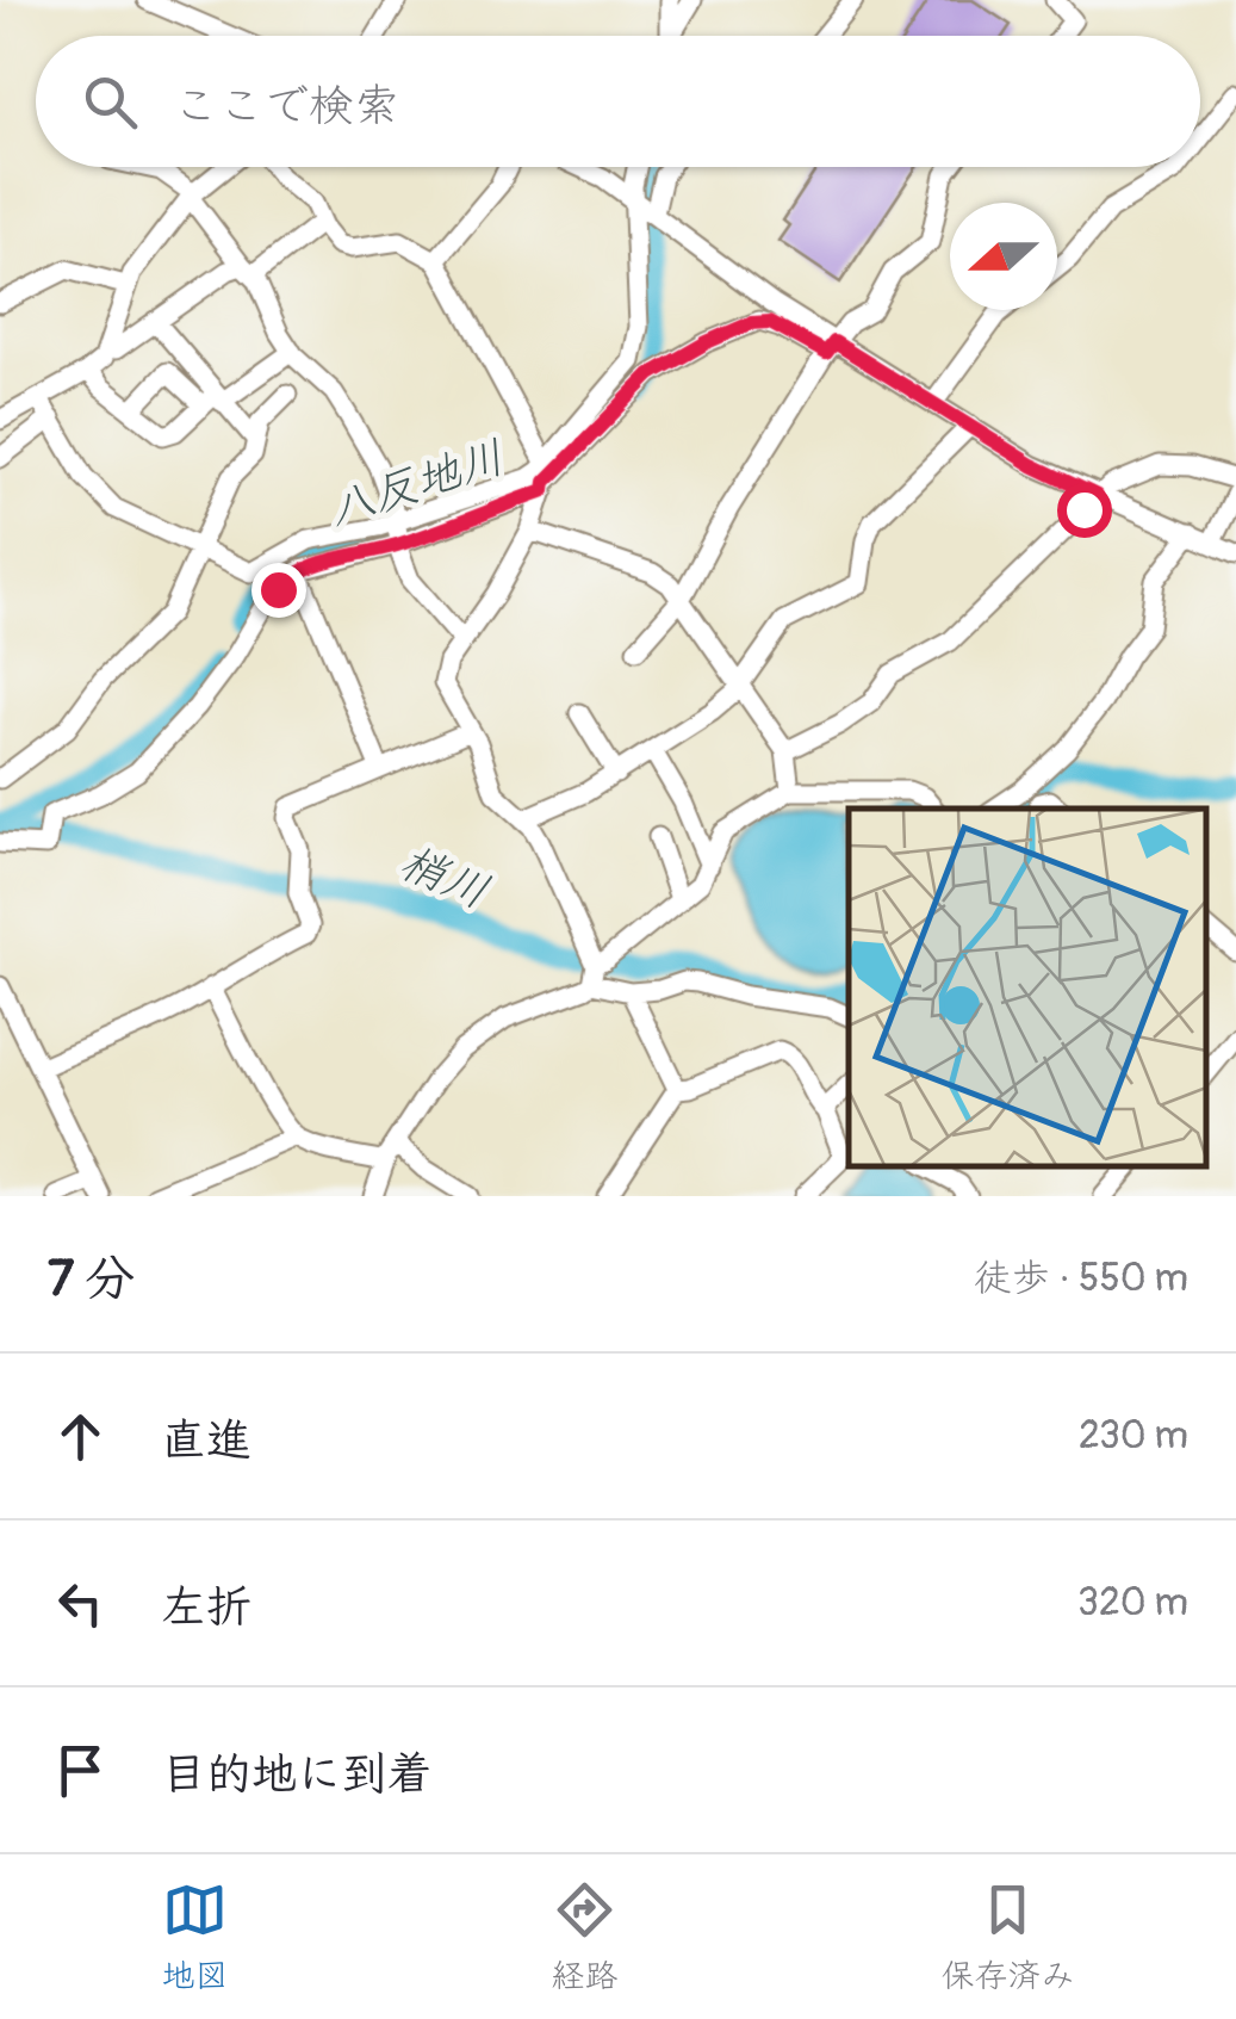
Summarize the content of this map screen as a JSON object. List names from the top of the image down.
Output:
{
  "water": ["八反地川", "梢川"],
  "north": "left",
  "page": {
    "search": "ここで検索",
    "heading": ["7 分", "徒歩 · 550 m"],
    "list": [
      ["直進", "230 m"],
      ["左折", "320 m"],
      "目的地に到着"
    ],
    "nav": ["地図", "経路", "保存済み"]
  }
}
